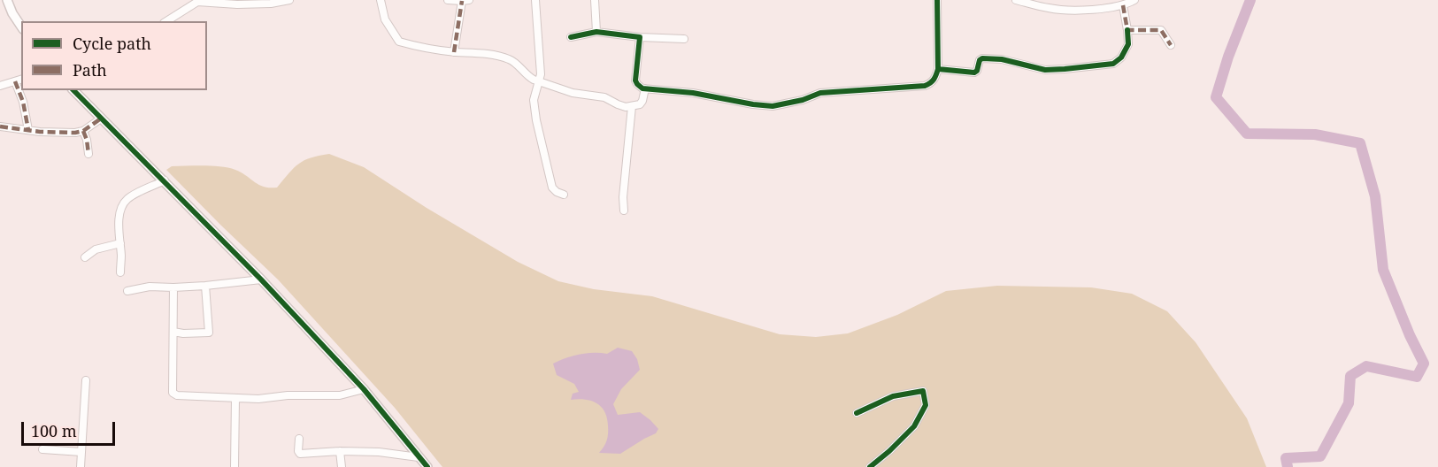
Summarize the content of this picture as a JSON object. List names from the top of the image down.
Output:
{
  "legend": ["Cycle path", "Path"],
  "scale_bar": "100 m"
}
